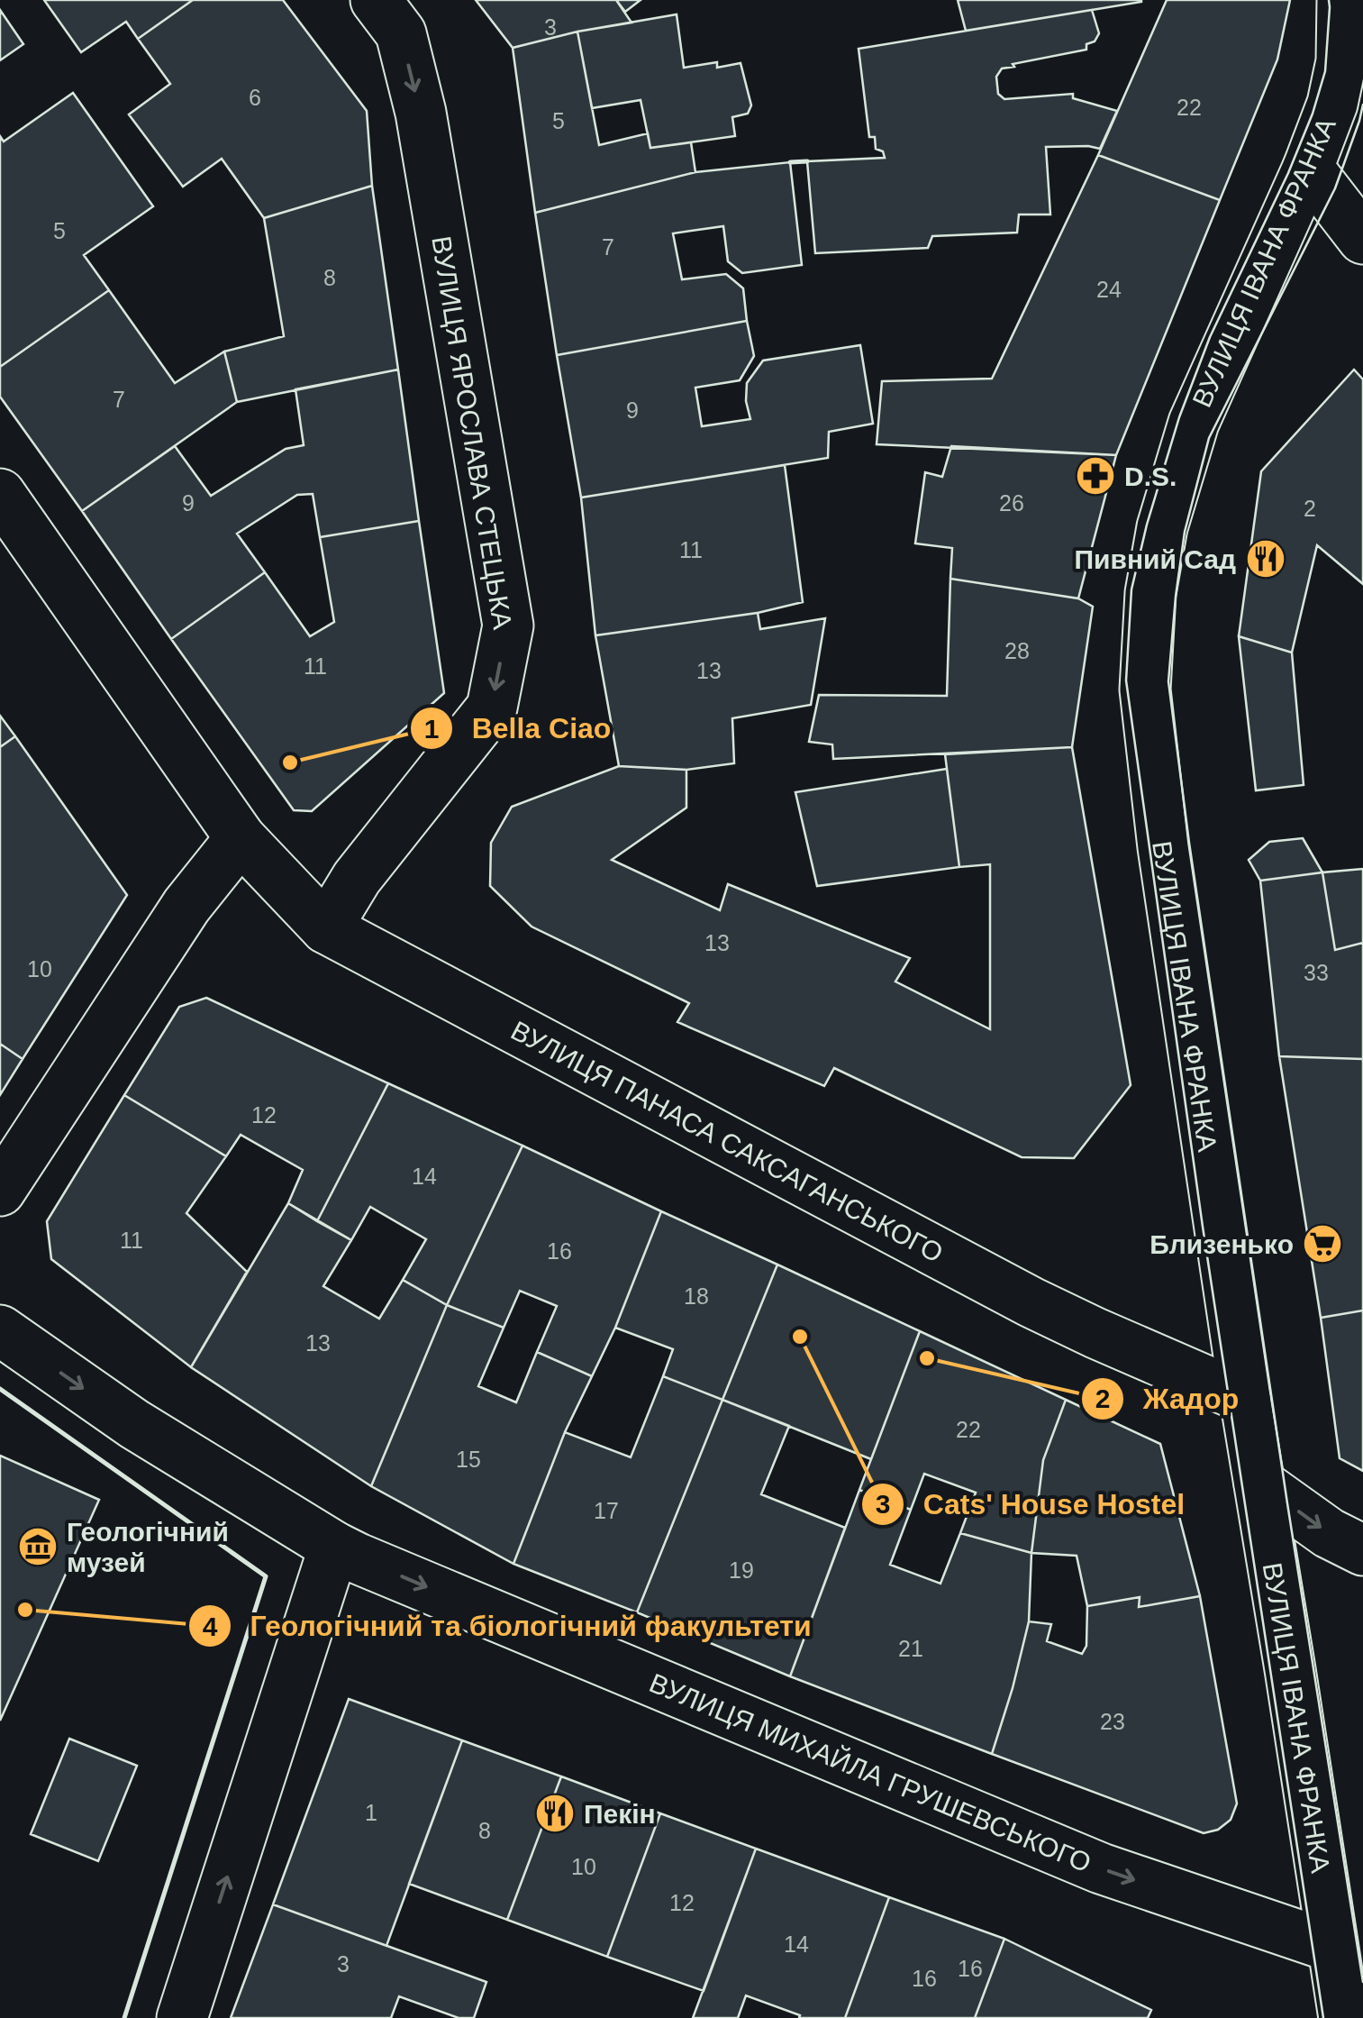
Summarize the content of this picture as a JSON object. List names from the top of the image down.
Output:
{
  "streets": {
    "street": [
      "ВУЛИЦЯ ІВАНА ФРАНКА",
      "ВУЛИЦЯ ЯРОСЛАВА СТЕЦЬКА",
      "ВУЛИЦЯ ПАНАСА САКСАГАНСЬКОГО",
      "ВУЛИЦЯ МИХАЙЛА ГРУШЕВСЬКОГО"
    ]
  },
  "crossings": [
    ["ВУЛИЦЯ ІВАНА ФРАНКА", "ВУЛИЦЯ ПАНАСА САКСАГАНСЬКОГО"],
    ["ВУЛИЦЯ ІВАНА ФРАНКА", "ВУЛИЦЯ МИХАЙЛА ГРУШЕВСЬКОГО"],
    ["ВУЛИЦЯ ЯРОСЛАВА СТЕЦЬКА", "ВУЛИЦЯ ПАНАСА САКСАГАНСЬКОГО"]
  ],
  "one_way": ["ВУЛИЦЯ ЯРОСЛАВА СТЕЦЬКА", "ВУЛИЦЯ МИХАЙЛА ГРУШЕВСЬКОГО"],
  "places": {
    "pharmacy": ["D.S."],
    "restaurant": ["Пивний Сад", "Пекін"],
    "other": [
      "Bella Ciao",
      "Cats' House Hostel",
      "Жадор",
      "Геологічний та біологічний факультети"
    ],
    "supermarket": ["Близенько"],
    "museum": ["Геологічний музей"]
  },
  "house_numbers": [
    "3",
    "6",
    "22",
    "5",
    "5",
    "7",
    "8",
    "24",
    "7",
    "9",
    "9",
    "26",
    "2",
    "11",
    "28",
    "11",
    "13",
    "13",
    "10",
    "33",
    "12",
    "14",
    "11",
    "16",
    "18",
    "13",
    "22",
    "15",
    "17",
    "19",
    "21",
    "23",
    "1",
    "8",
    "10",
    "12",
    "14",
    "3",
    "16",
    "16"
  ]
}
